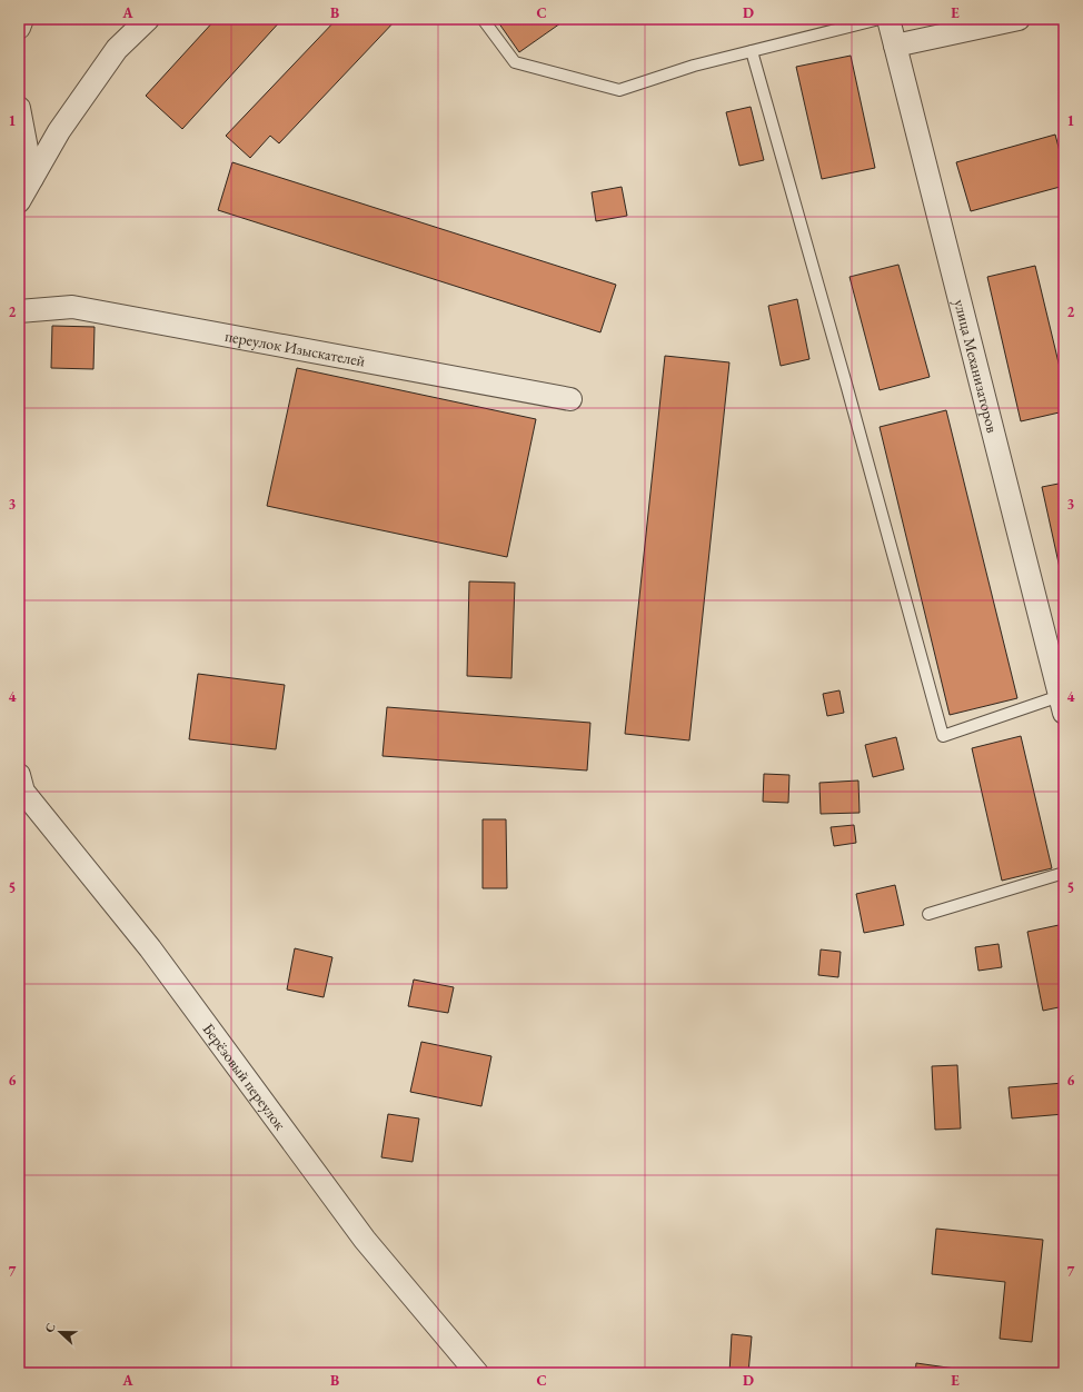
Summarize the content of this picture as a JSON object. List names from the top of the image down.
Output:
{
  "streets": {
    "street": ["переулок Изыскателей", "улица Механизаторов", "Берёзовый переулок"]
  },
  "north": "left",
  "grid": {
    "columns": [
      "A",
      "B",
      "C",
      "D",
      "E"
    ],
    "rows": [
      "1",
      "2",
      "3",
      "4",
      "5",
      "6",
      "7"
    ]
  }
}
